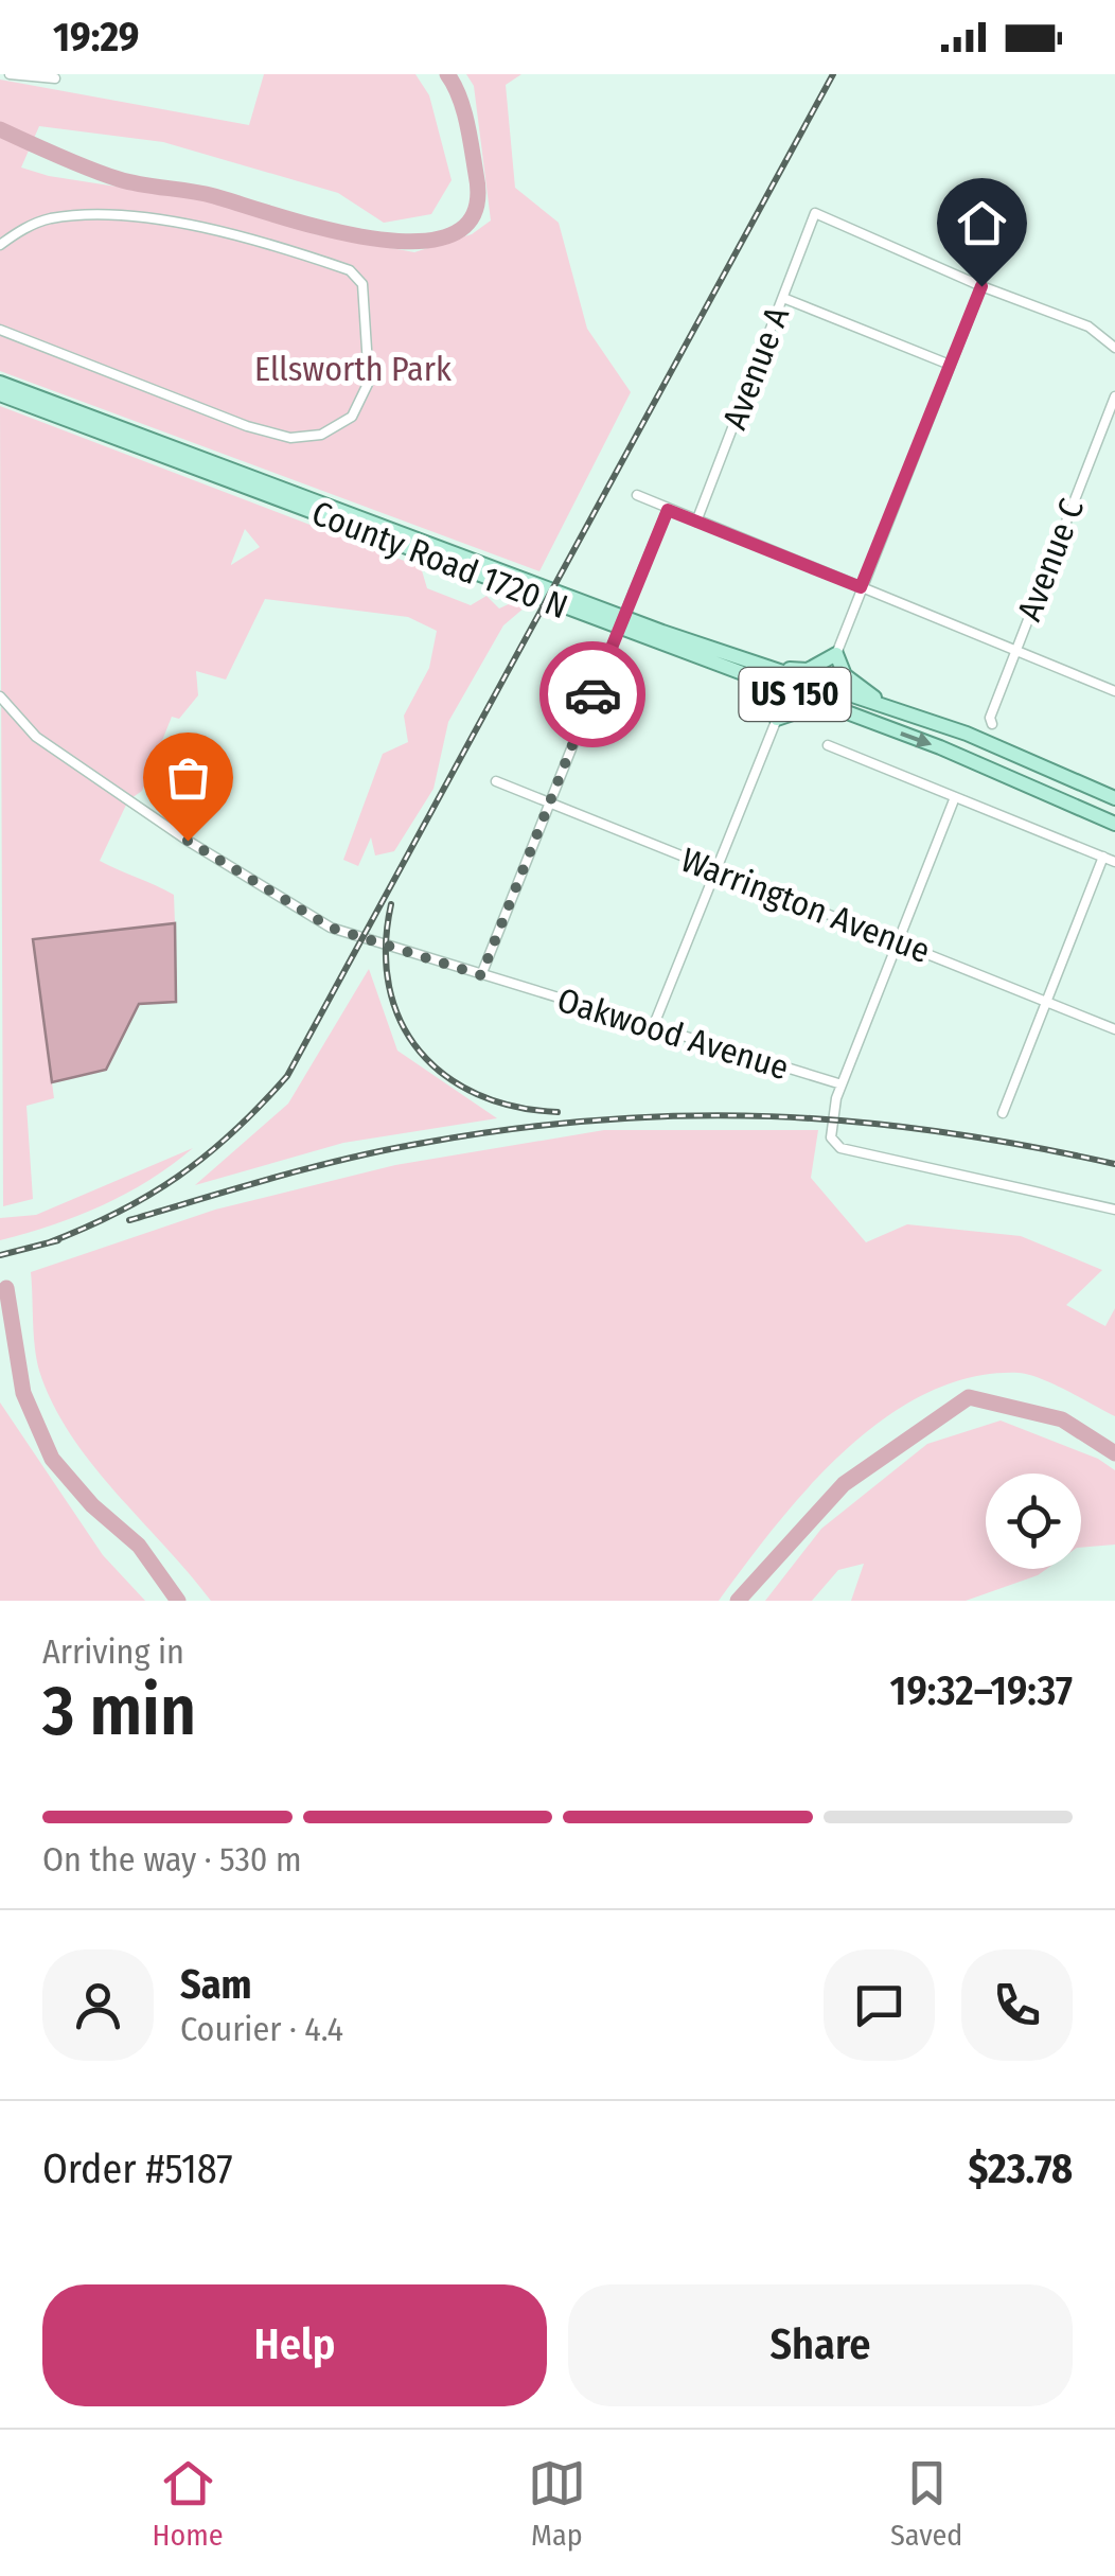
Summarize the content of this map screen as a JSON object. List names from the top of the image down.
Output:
{
  "streets": {
    "main road": ["County Road 1720 N", "US 150"],
    "street": [
      "Avenue A",
      "Avenue C",
      "Warrington Avenue",
      "Oakwood Avenue"
    ]
  },
  "crossings": [
    ["County Road 1720 N", "US 150"]
  ],
  "parks": ["Ellsworth Park"],
  "page": {
    "status": "19:29",
    "heading": ["3 min", "Arriving in", "19:32–19:37"],
    "panel": [
      "Sam",
      "Courier · 4.4",
      "Order #5187",
      "$23.78"
    ],
    "bar": "On the way · 530 m",
    "buttons": ["Help", "Share"],
    "tabs": ["Home", "Map", "Saved"]
  }
}
